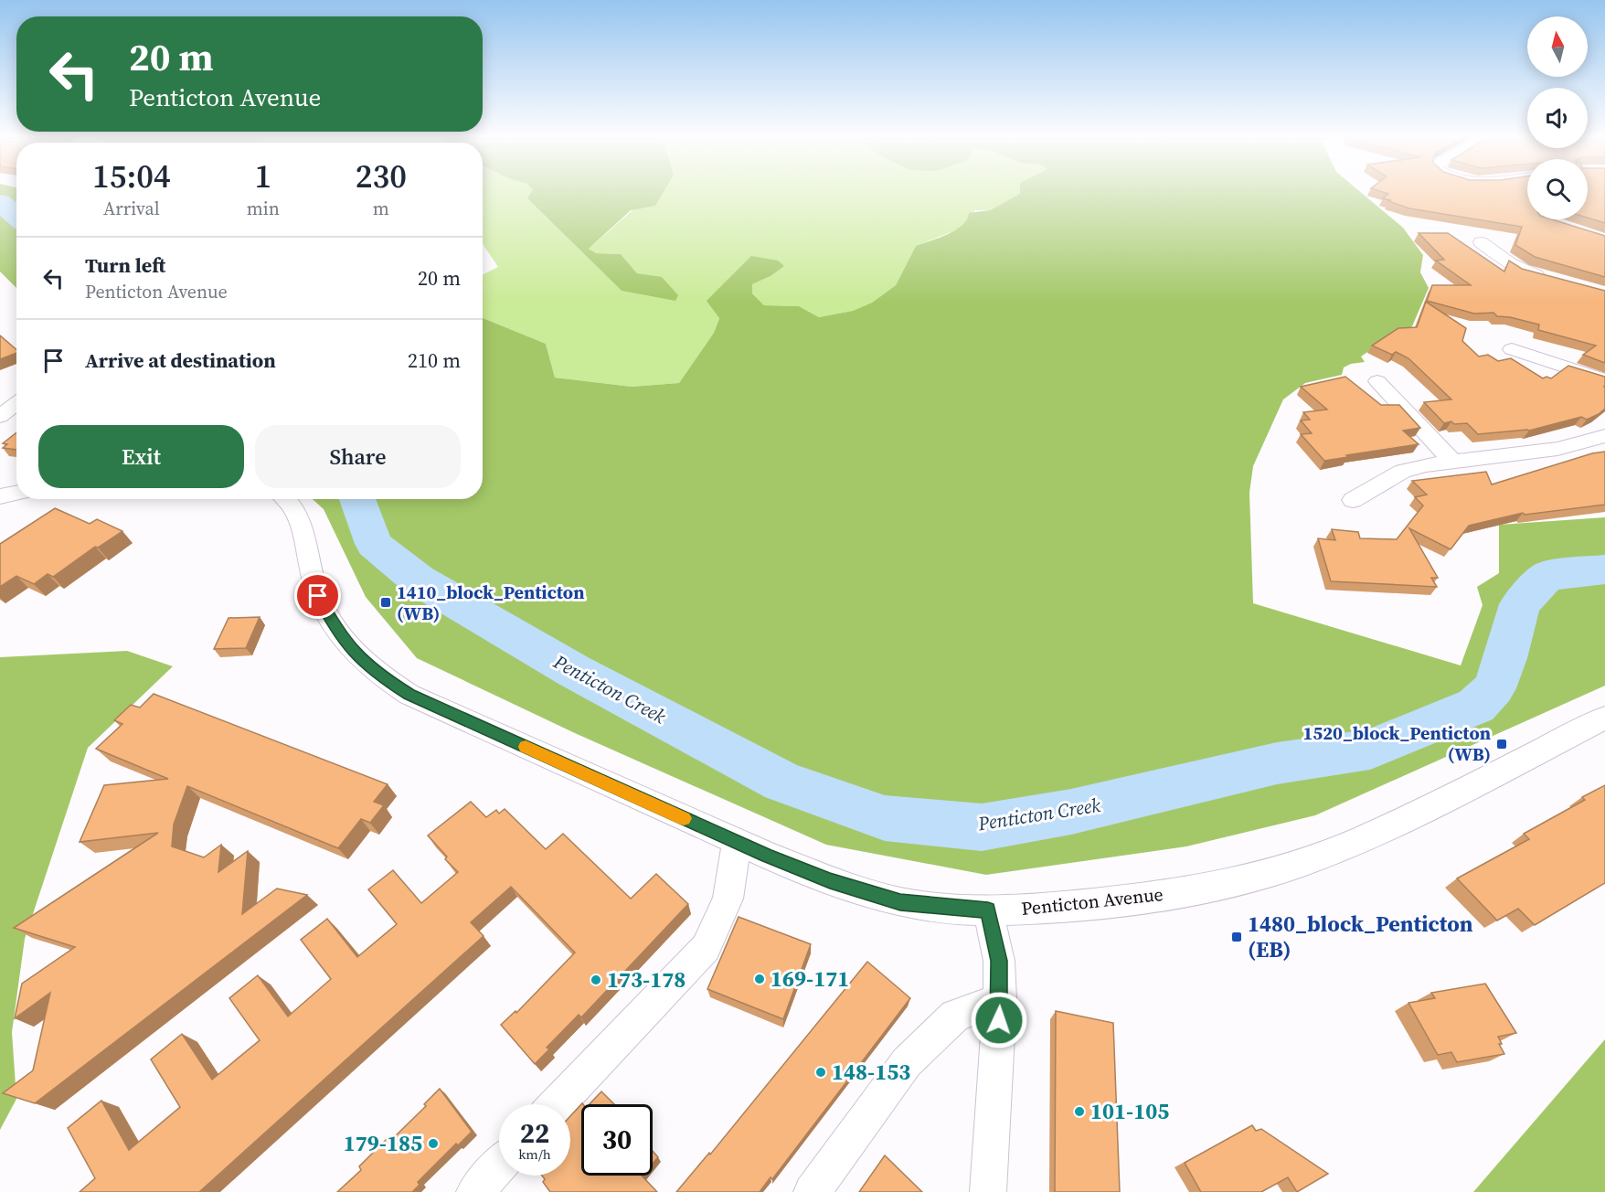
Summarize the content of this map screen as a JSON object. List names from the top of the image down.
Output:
{
  "streets": {
    "street": ["Penticton Avenue"]
  },
  "water": ["Penticton Creek"],
  "places": {
    "transit": ["1410_block_Penticton (WB)", "1520_block_Penticton (WB)", "1480_block_Penticton (EB)"],
    "other": [
      "169-171",
      "173-178",
      "148-153",
      "101-105",
      "179-185"
    ]
  },
  "north": "top",
  "page": {
    "turn": ["20 m", "Penticton Avenue"],
    "eta": [
      "15:04",
      "Arrival",
      "1",
      "min",
      "230",
      "m"
    ],
    "list": [
      {
        "name": "Turn left",
        "note": "Penticton Avenue",
        "value": "20 m"
      },
      {
        "name": "Arrive at destination",
        "value": "210 m"
      }
    ],
    "buttons": ["Exit", "Share"],
    "speed": "22 km/h",
    "limit": "30"
  }
}
